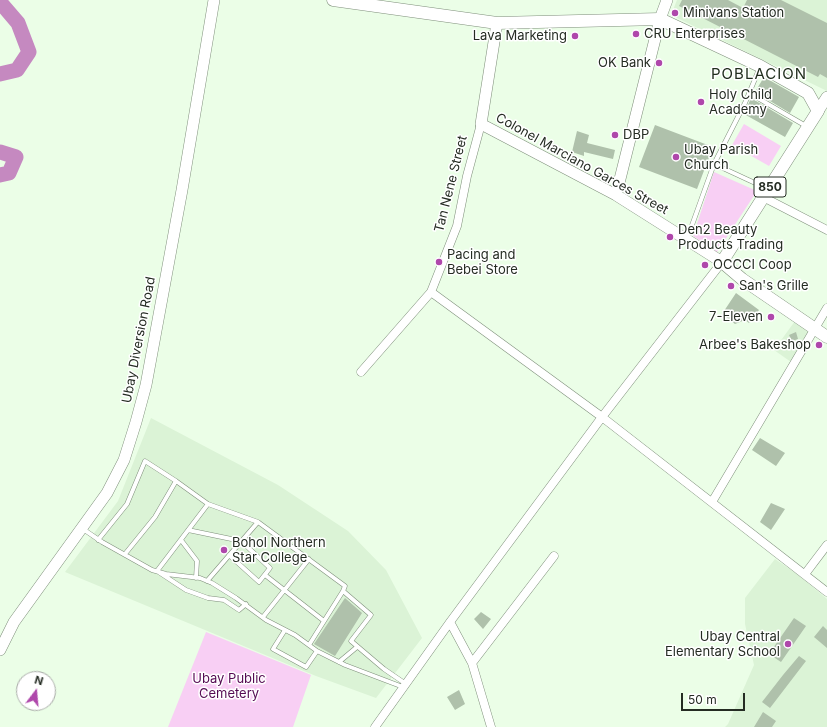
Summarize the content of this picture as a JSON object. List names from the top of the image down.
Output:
{
  "streets": {
    "main road": ["Colonel Marciano Garces Street", "850"],
    "street": ["Tan Nene Street", "Ubay Diversion Road"]
  },
  "crossings": [
    ["Colonel Marciano Garces Street", "Tan Nene Street"],
    ["Colonel Marciano Garces Street", "850"]
  ],
  "districts": ["POBLACION"],
  "parks": ["Ubay Public Cemetery"],
  "places": [
    "Minivans Station",
    "CRU Enterprises",
    "Lava Marketing",
    "OK Bank",
    "Holy Child Academy",
    "DBP",
    "Ubay Parish Church",
    "Den2 Beauty Products Trading",
    "Pacing and Bebei Store",
    "OCCCI Coop",
    "San's Grille",
    "7-Eleven",
    "Arbee's Bakeshop",
    "Bohol Northern Star College",
    "Ubay Central Elementary School"
  ],
  "scale_bar": "50 m",
  "north": "top"
}
